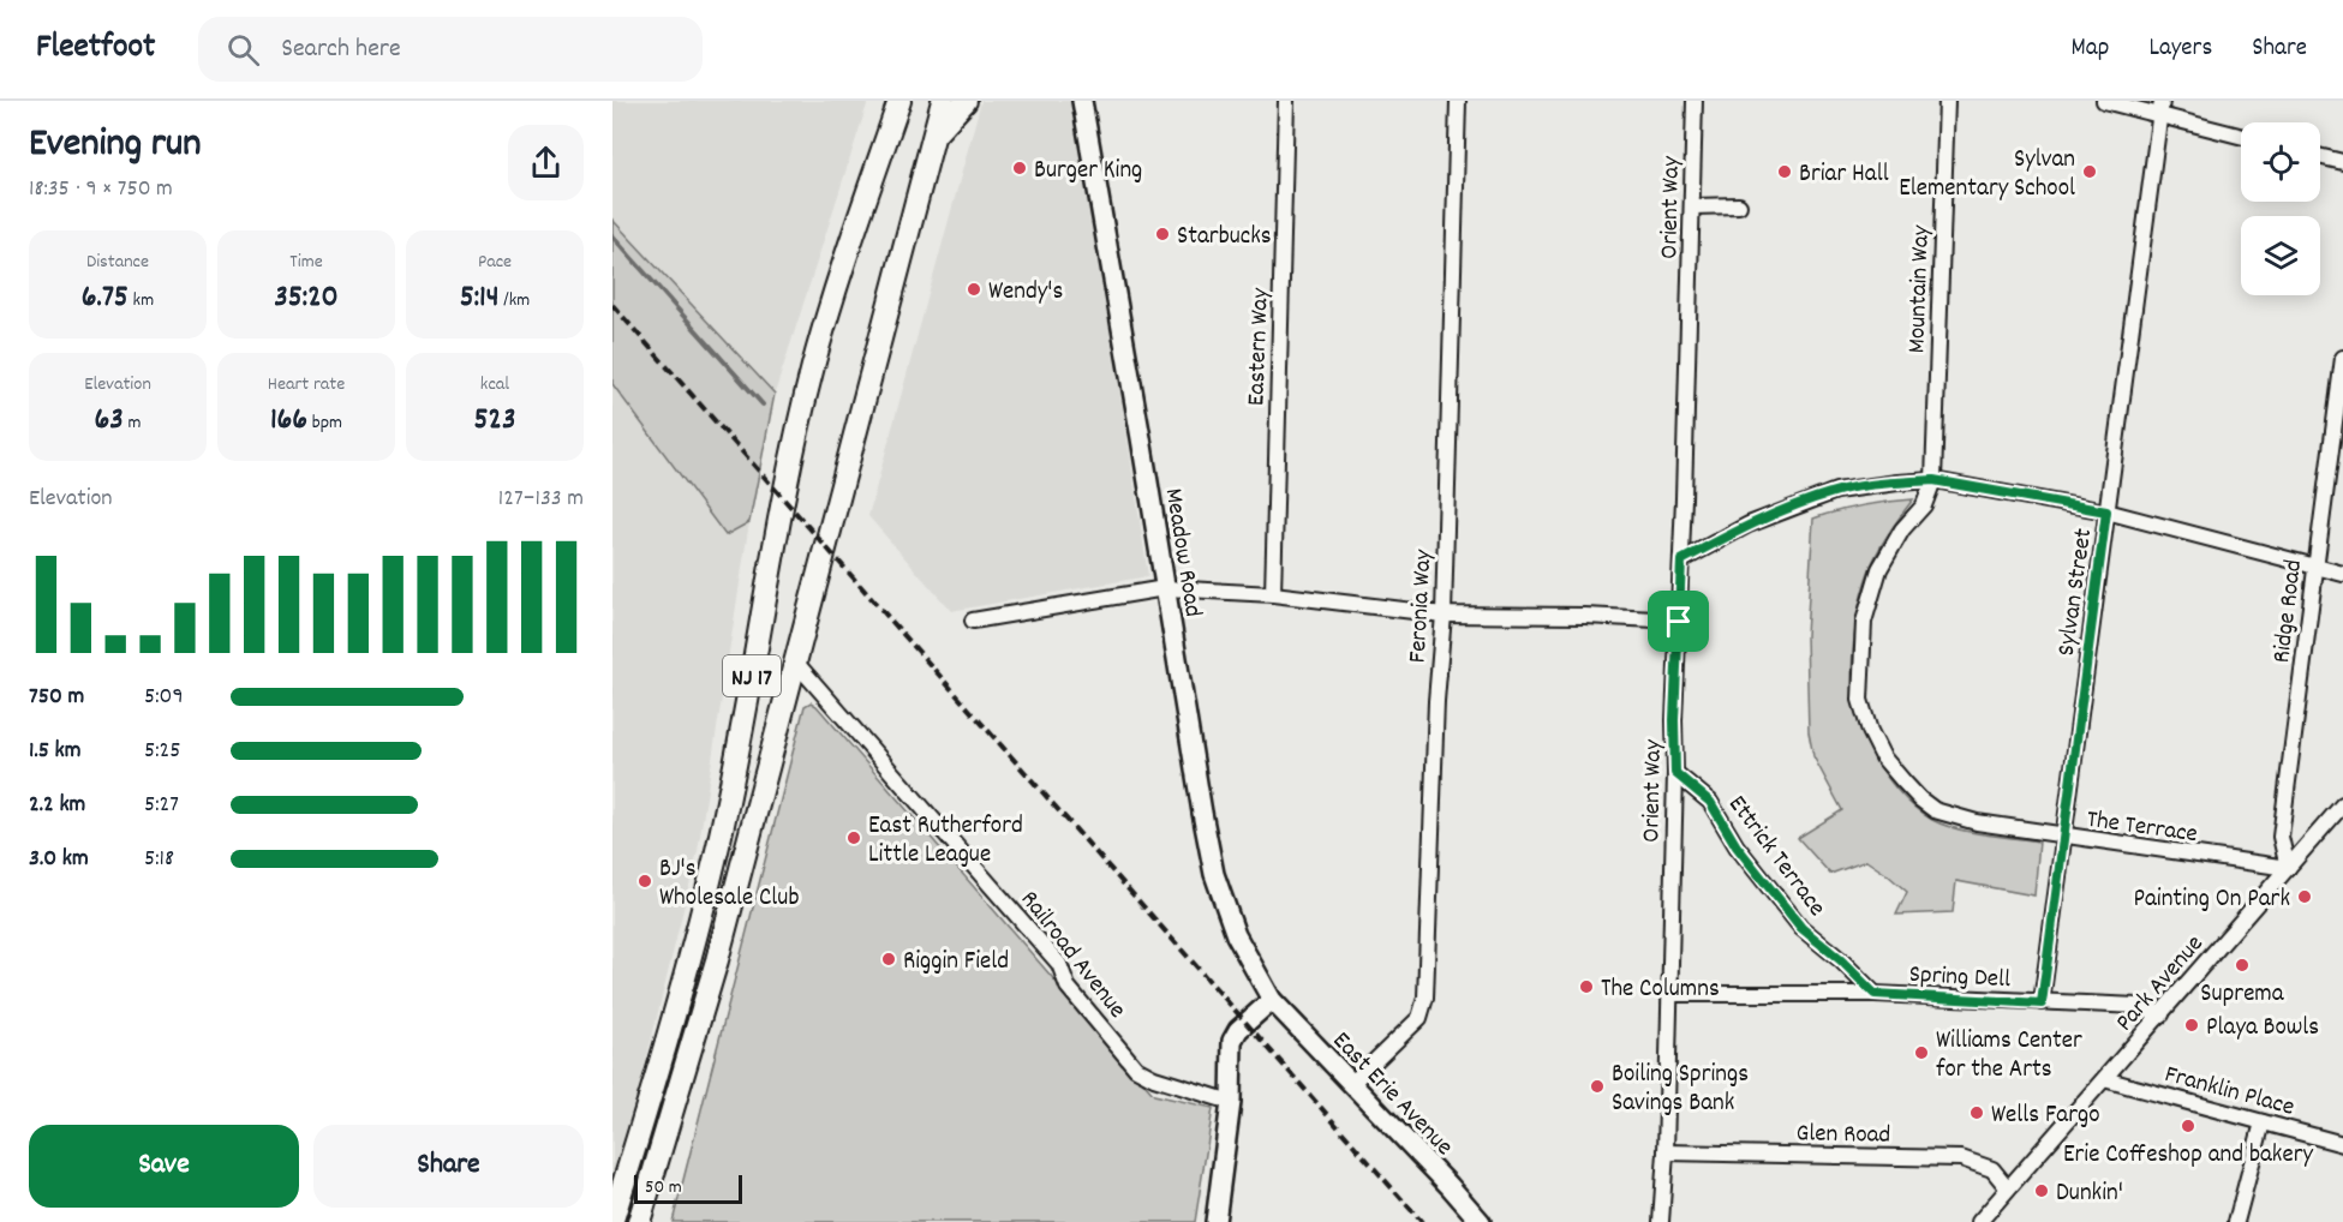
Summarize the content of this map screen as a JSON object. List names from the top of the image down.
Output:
{
  "streets": {
    "highway": ["NJ 17"],
    "main road": ["Meadow Road", "East Erie Avenue"],
    "street": [
      "Orient Way",
      "Mountain Way",
      "Eastern Way",
      "Sylvan Street",
      "Feronia Way",
      "Ridge Road",
      "The Terrace",
      "Ettrick Terrace",
      "Railroad Avenue",
      "Spring Dell",
      "Park Avenue",
      "Franklin Place",
      "Glen Road"
    ]
  },
  "crossings": [
    ["Orient Way", "Ettrick Terrace"],
    ["Orient Way", "Spring Dell"],
    ["Orient Way", "Glen Road"],
    ["Mountain Way", "The Terrace"],
    ["Meadow Road", "East Erie Avenue"],
    ["Sylvan Street", "The Terrace"],
    ["Sylvan Street", "Spring Dell"],
    ["Feronia Way", "East Erie Avenue"],
    ["Ridge Road", "The Terrace"],
    ["Ridge Road", "Park Avenue"],
    ["NJ 17", "Railroad Avenue"],
    ["The Terrace", "Park Avenue"],
    ["Ettrick Terrace", "Spring Dell"],
    ["Spring Dell", "Park Avenue"],
    ["Park Avenue", "Franklin Place"],
    ["Park Avenue", "Glen Road"]
  ],
  "places": [
    "Burger King",
    "Briar Hall",
    "Sylvan Elementary School",
    "Starbucks",
    "Wendy's",
    "East Rutherford Little League",
    "BJ's Wholesale Club",
    "Painting On Park",
    "Riggin Field",
    "Suprema",
    "The Columns",
    "Playa Bowls",
    "Williams Center for the Arts",
    "Boiling Springs Savings Bank",
    "Wells Fargo",
    "Erie Coffeshop and bakery",
    "Dunkin'"
  ],
  "scale_bar": "50 m",
  "page": {
    "header": "Fleetfoot",
    "search": "Search here",
    "nav": ["Map", "Layers", "Share"],
    "heading": ["Evening run", "18:35 · 9 × 750 m"],
    "stats": [
      ["Distance", "6.75 km"],
      ["Time", "35:20"],
      ["Pace", "5:14 /km"],
      ["Elevation", "63 m"],
      ["Heart rate", "166 bpm"],
      ["kcal", "523"]
    ],
    "chart": ["Elevation", "127–133 m"],
    "list": [
      {
        "name": "750 m",
        "note": "5:09"
      },
      {
        "name": "1.5 km",
        "note": "5:25"
      },
      {
        "name": "2.2 km",
        "note": "5:27"
      },
      {
        "name": "3.0 km",
        "note": "5:18"
      }
    ],
    "buttons": ["Save", "Share"],
    "scale": "50 m"
  }
}
